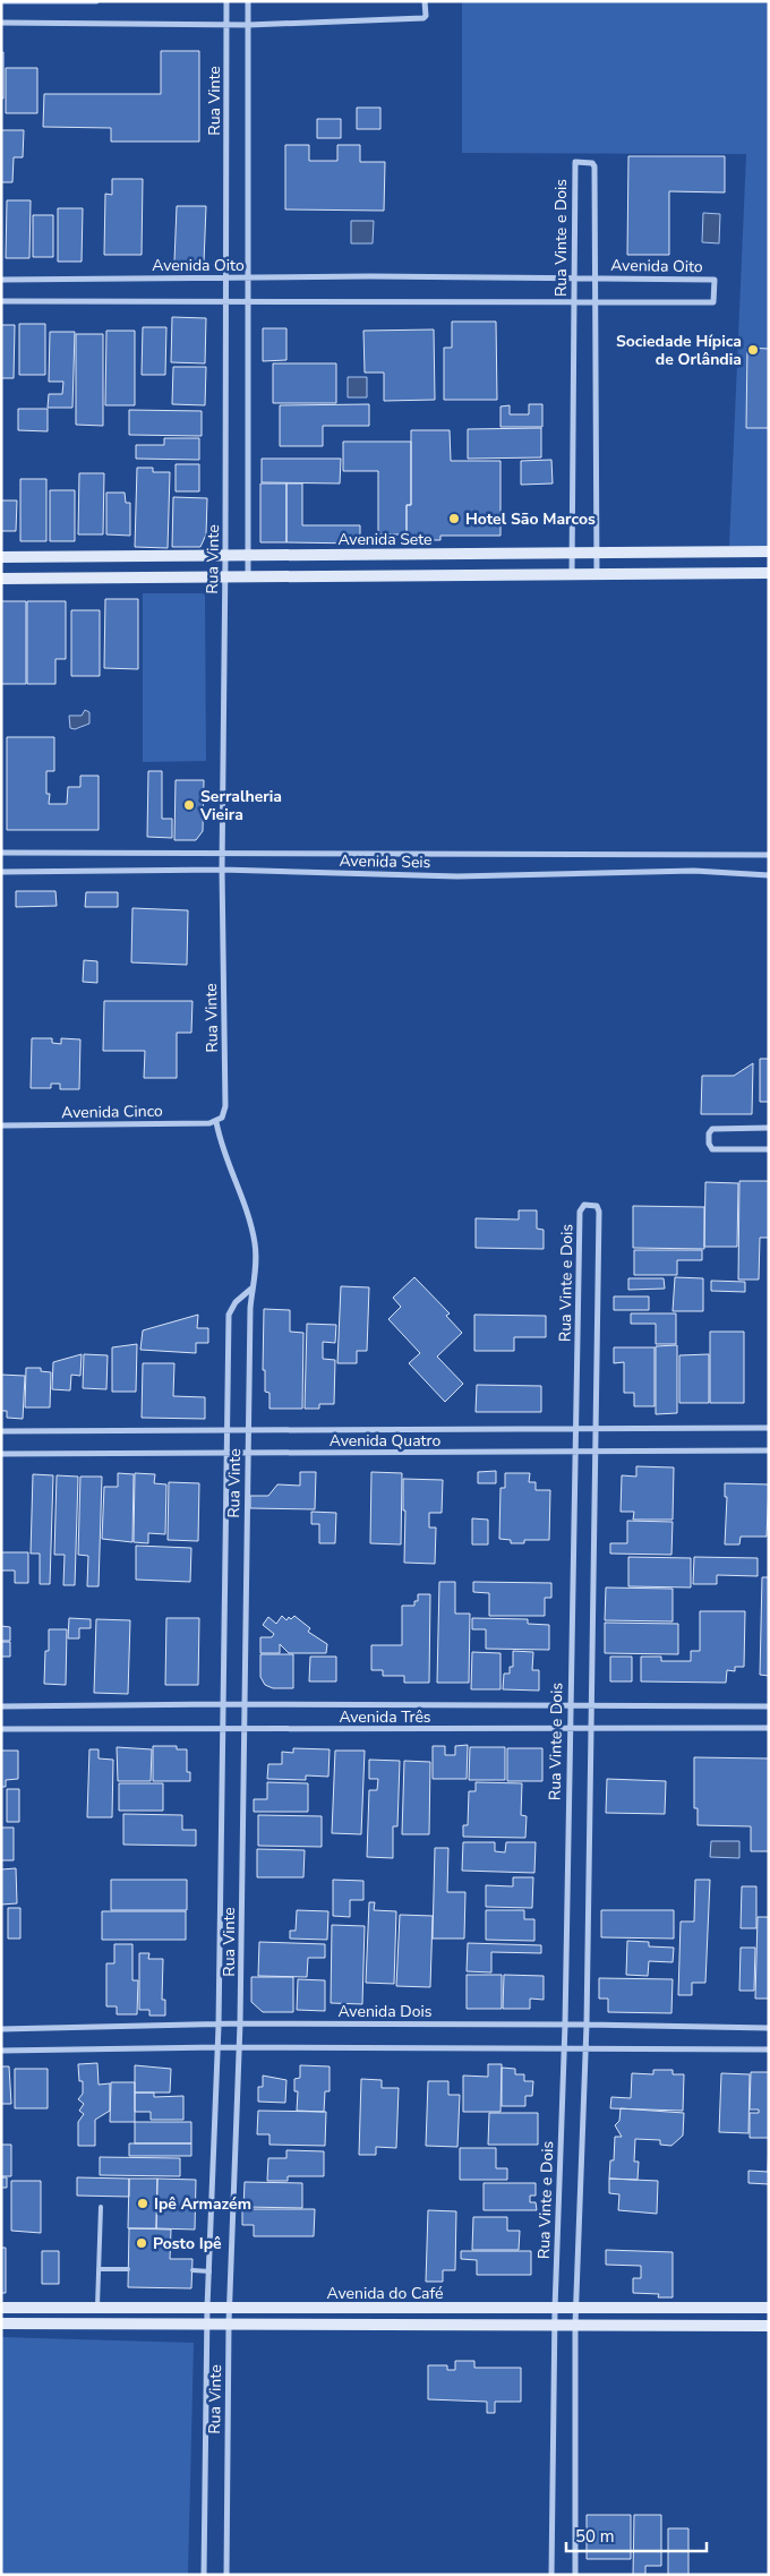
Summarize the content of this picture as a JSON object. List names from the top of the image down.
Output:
{
  "streets": {
    "street": [
      "Rua Vinte",
      "Rua Vinte e Dois",
      "Avenida Oito",
      "Avenida Sete",
      "Avenida Seis",
      "Avenida Cinco",
      "Avenida Quatro",
      "Avenida Três",
      "Avenida Dois",
      "Avenida do Café"
    ]
  },
  "crossings": [
    ["Rua Vinte", "Avenida Oito"],
    ["Rua Vinte", "Avenida Sete"],
    ["Rua Vinte", "Avenida Seis"],
    ["Rua Vinte", "Avenida Cinco"],
    ["Rua Vinte", "Avenida Quatro"],
    ["Rua Vinte", "Avenida Três"],
    ["Rua Vinte", "Avenida Dois"],
    ["Rua Vinte", "Avenida do Café"],
    ["Rua Vinte e Dois", "Avenida Oito"],
    ["Rua Vinte e Dois", "Avenida Sete"],
    ["Rua Vinte e Dois", "Avenida Quatro"],
    ["Rua Vinte e Dois", "Avenida Três"],
    ["Rua Vinte e Dois", "Avenida Dois"],
    ["Rua Vinte e Dois", "Avenida do Café"]
  ],
  "places": [
    "Sociedade Hípica de Orlândia",
    "Hotel São Marcos",
    "Serralheria Vieira",
    "Ipê Armazém",
    "Posto Ipê"
  ],
  "scale_bar": "50 m"
}
